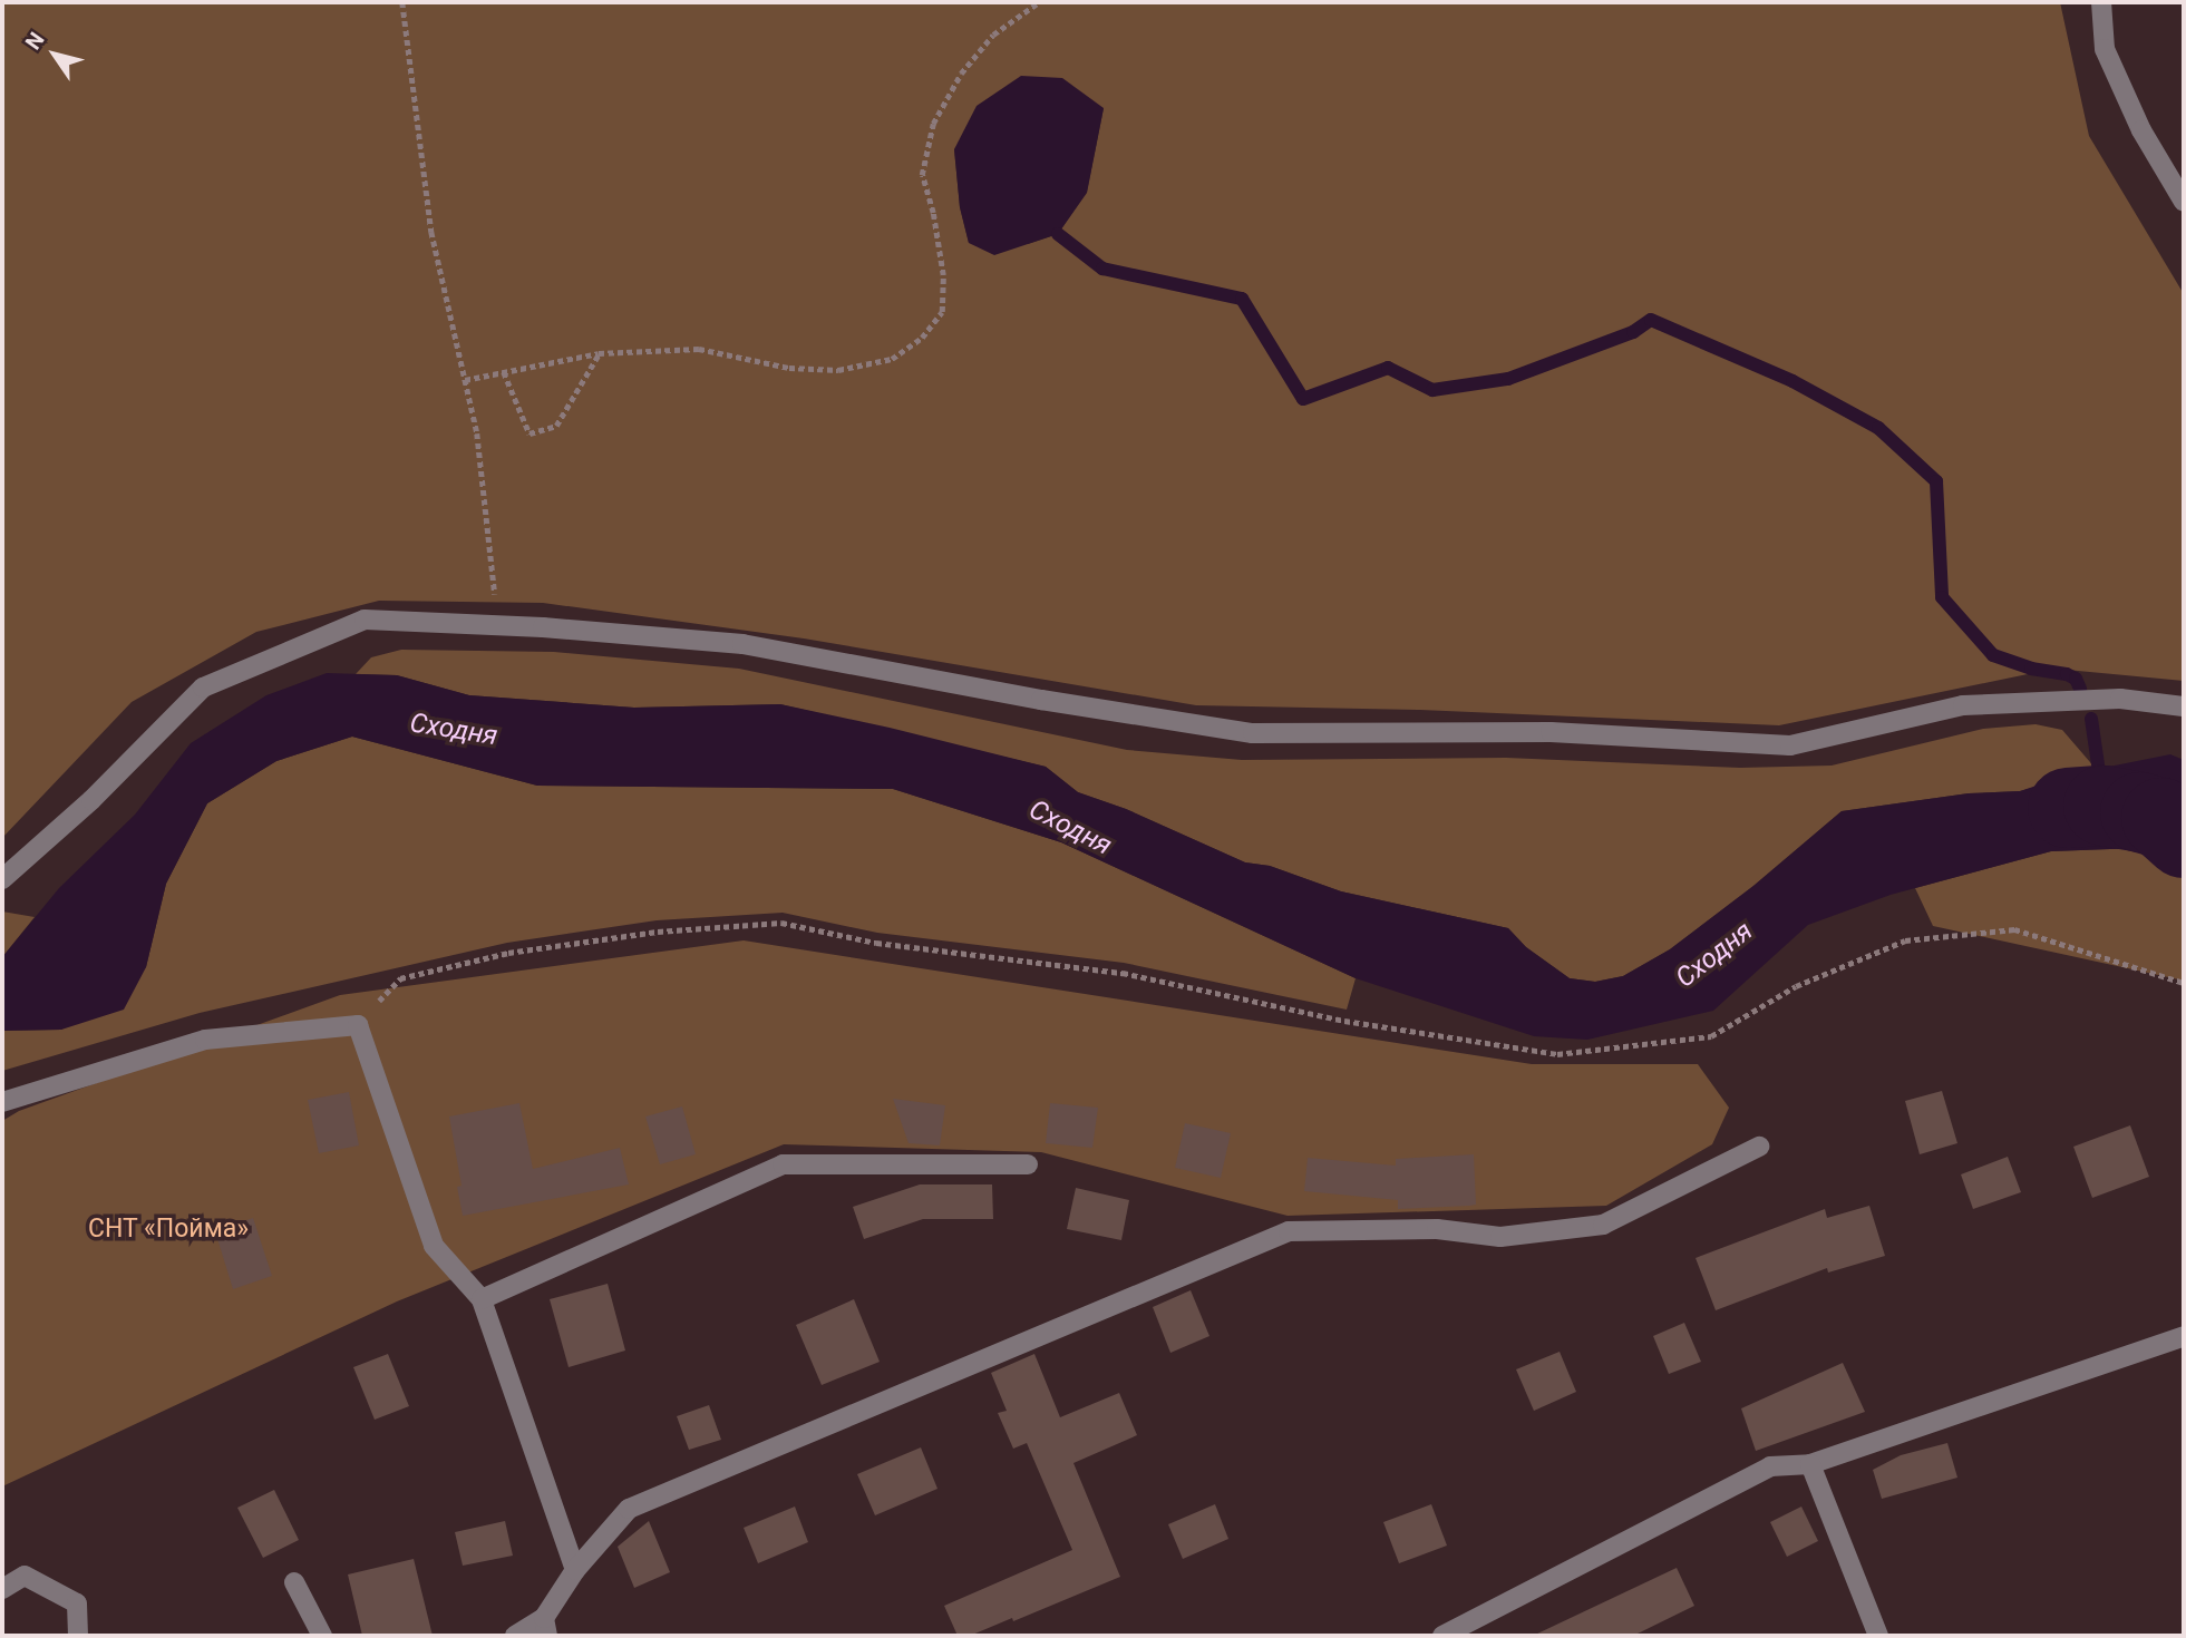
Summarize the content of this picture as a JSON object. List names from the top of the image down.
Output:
{
  "water": ["Сходня"],
  "parks": ["СНТ «Пойма»"],
  "north": "top left"
}
